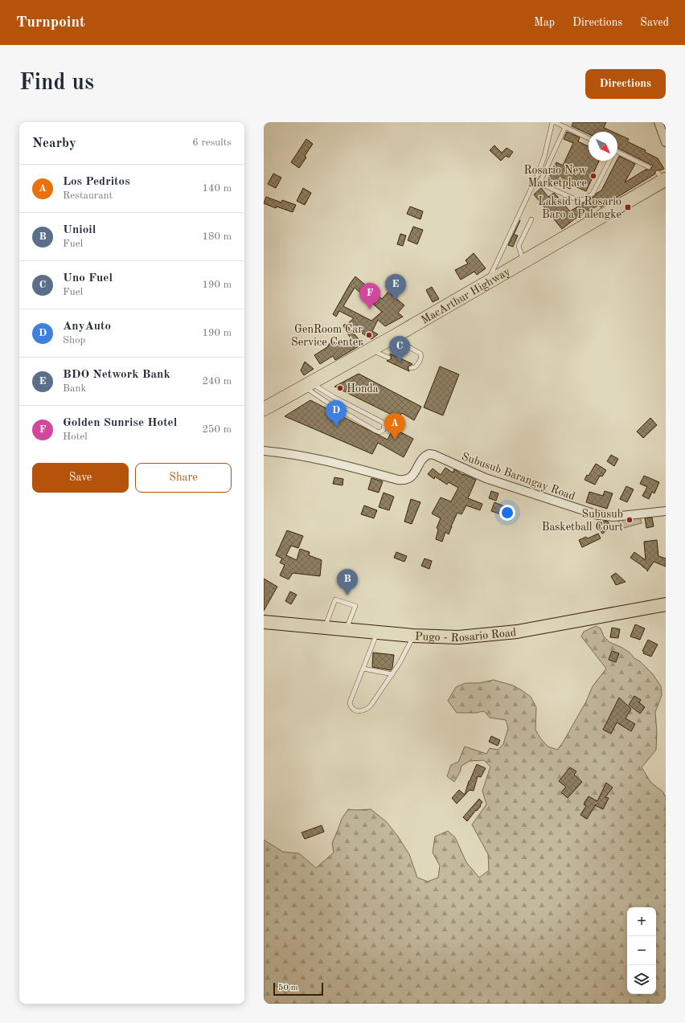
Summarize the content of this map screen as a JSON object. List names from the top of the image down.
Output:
{
  "streets": {
    "highway": ["MacArthur Highway"],
    "main road": ["Pugo - Rosario Road"],
    "street": ["Subusub Barangay Road"]
  },
  "places": {
    "other": [
      "Rosario New Marketplace",
      "GenRoom Car Service Center",
      "Honda",
      "Subusub Basketball Court"
    ],
    "transit": ["Laksid ti Rosario Baro a Palengke"]
  },
  "scale_bar": "50 m",
  "north": "bottom right",
  "page": {
    "header": "Turnpoint",
    "nav": ["Map", "Directions", "Saved"],
    "buttons": [
      "Directions",
      ["Save", "Share"]
    ],
    "title": "Find us",
    "heading": ["Nearby", "6 results"],
    "list": [
      {
        "mark": "A",
        "name": "Los Pedritos",
        "note": "Restaurant",
        "value": "140 m"
      },
      {
        "mark": "B",
        "name": "Unioil",
        "note": "Fuel",
        "value": "180 m"
      },
      {
        "mark": "C",
        "name": "Uno Fuel",
        "note": "Fuel",
        "value": "190 m"
      },
      {
        "mark": "D",
        "name": "AnyAuto",
        "note": "Shop",
        "value": "190 m"
      },
      {
        "mark": "E",
        "name": "BDO Network Bank",
        "note": "Bank",
        "value": "240 m"
      },
      {
        "mark": "F",
        "name": "Golden Sunrise Hotel",
        "note": "Hotel",
        "value": "250 m"
      }
    ],
    "pins": [
      "E",
      "F",
      "C",
      "D",
      "A",
      "B"
    ],
    "map_buttons": ["+", "−"],
    "scale": "50 m"
  }
}
